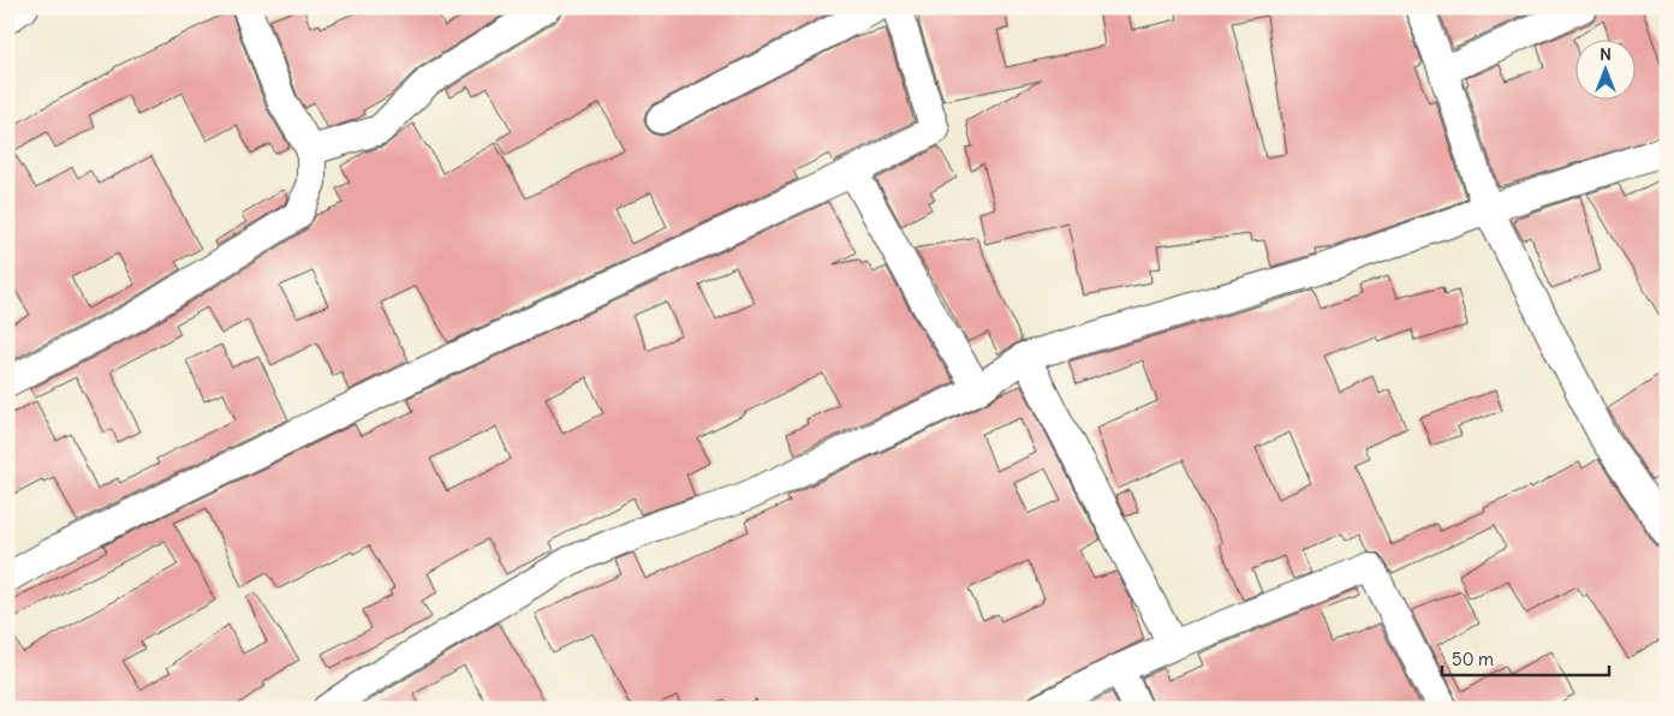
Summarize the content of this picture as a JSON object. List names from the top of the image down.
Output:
{
  "scale_bar": "50 m",
  "north": "top"
}
